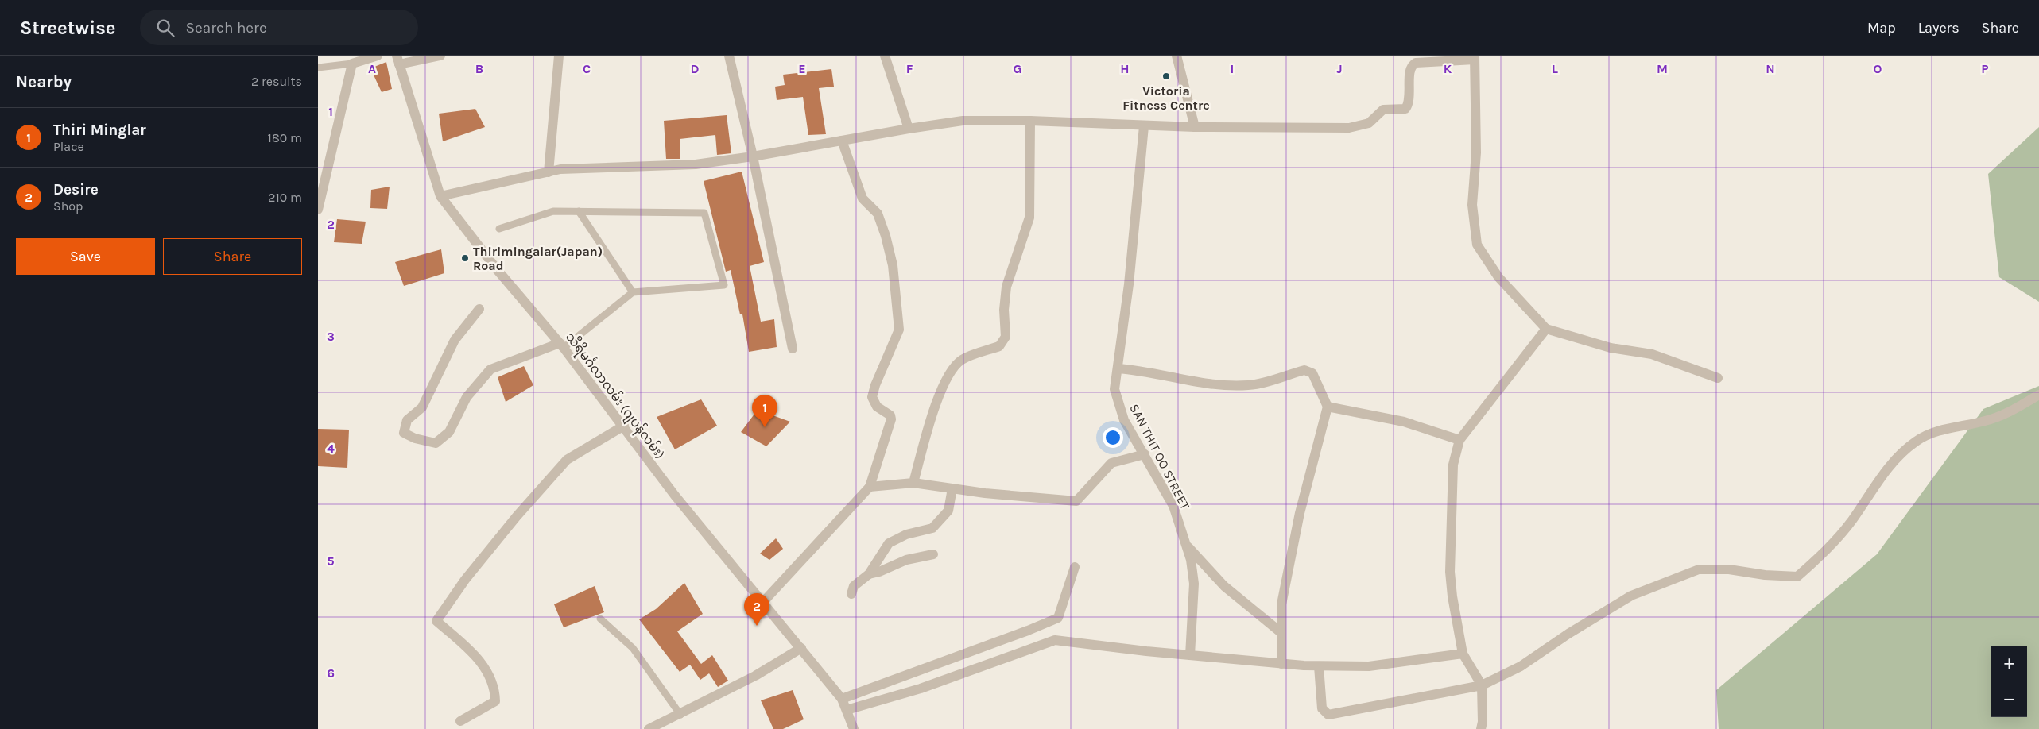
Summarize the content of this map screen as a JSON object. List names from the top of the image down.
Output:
{
  "streets": {
    "street": ["သီရိမင်္ဂလာလမ်း (ဂျပန်လမ်း)", "SAN THIT OO STREET"]
  },
  "places": ["Victoria Fitness Centre", "Thirimingalar(Japan) Road"],
  "page": {
    "header": "Streetwise",
    "search": "Search here",
    "nav": ["Map", "Layers", "Share"],
    "heading": ["Nearby", "2 results"],
    "list": [
      {
        "mark": "1",
        "name": "Thiri Minglar",
        "note": "Place",
        "value": "180 m"
      },
      {
        "mark": "2",
        "name": "Desire",
        "note": "Shop",
        "value": "210 m"
      }
    ],
    "buttons": ["Save", "Share"],
    "pins": ["1", "2"],
    "map_buttons": ["+", "−"]
  },
  "grid": {
    "columns": [
      "A",
      "B",
      "C",
      "D",
      "E",
      "F",
      "G",
      "H",
      "I",
      "J",
      "K",
      "L",
      "M",
      "N",
      "O",
      "P"
    ],
    "rows": [
      "1",
      "2",
      "3",
      "4",
      "5",
      "6"
    ]
  }
}
